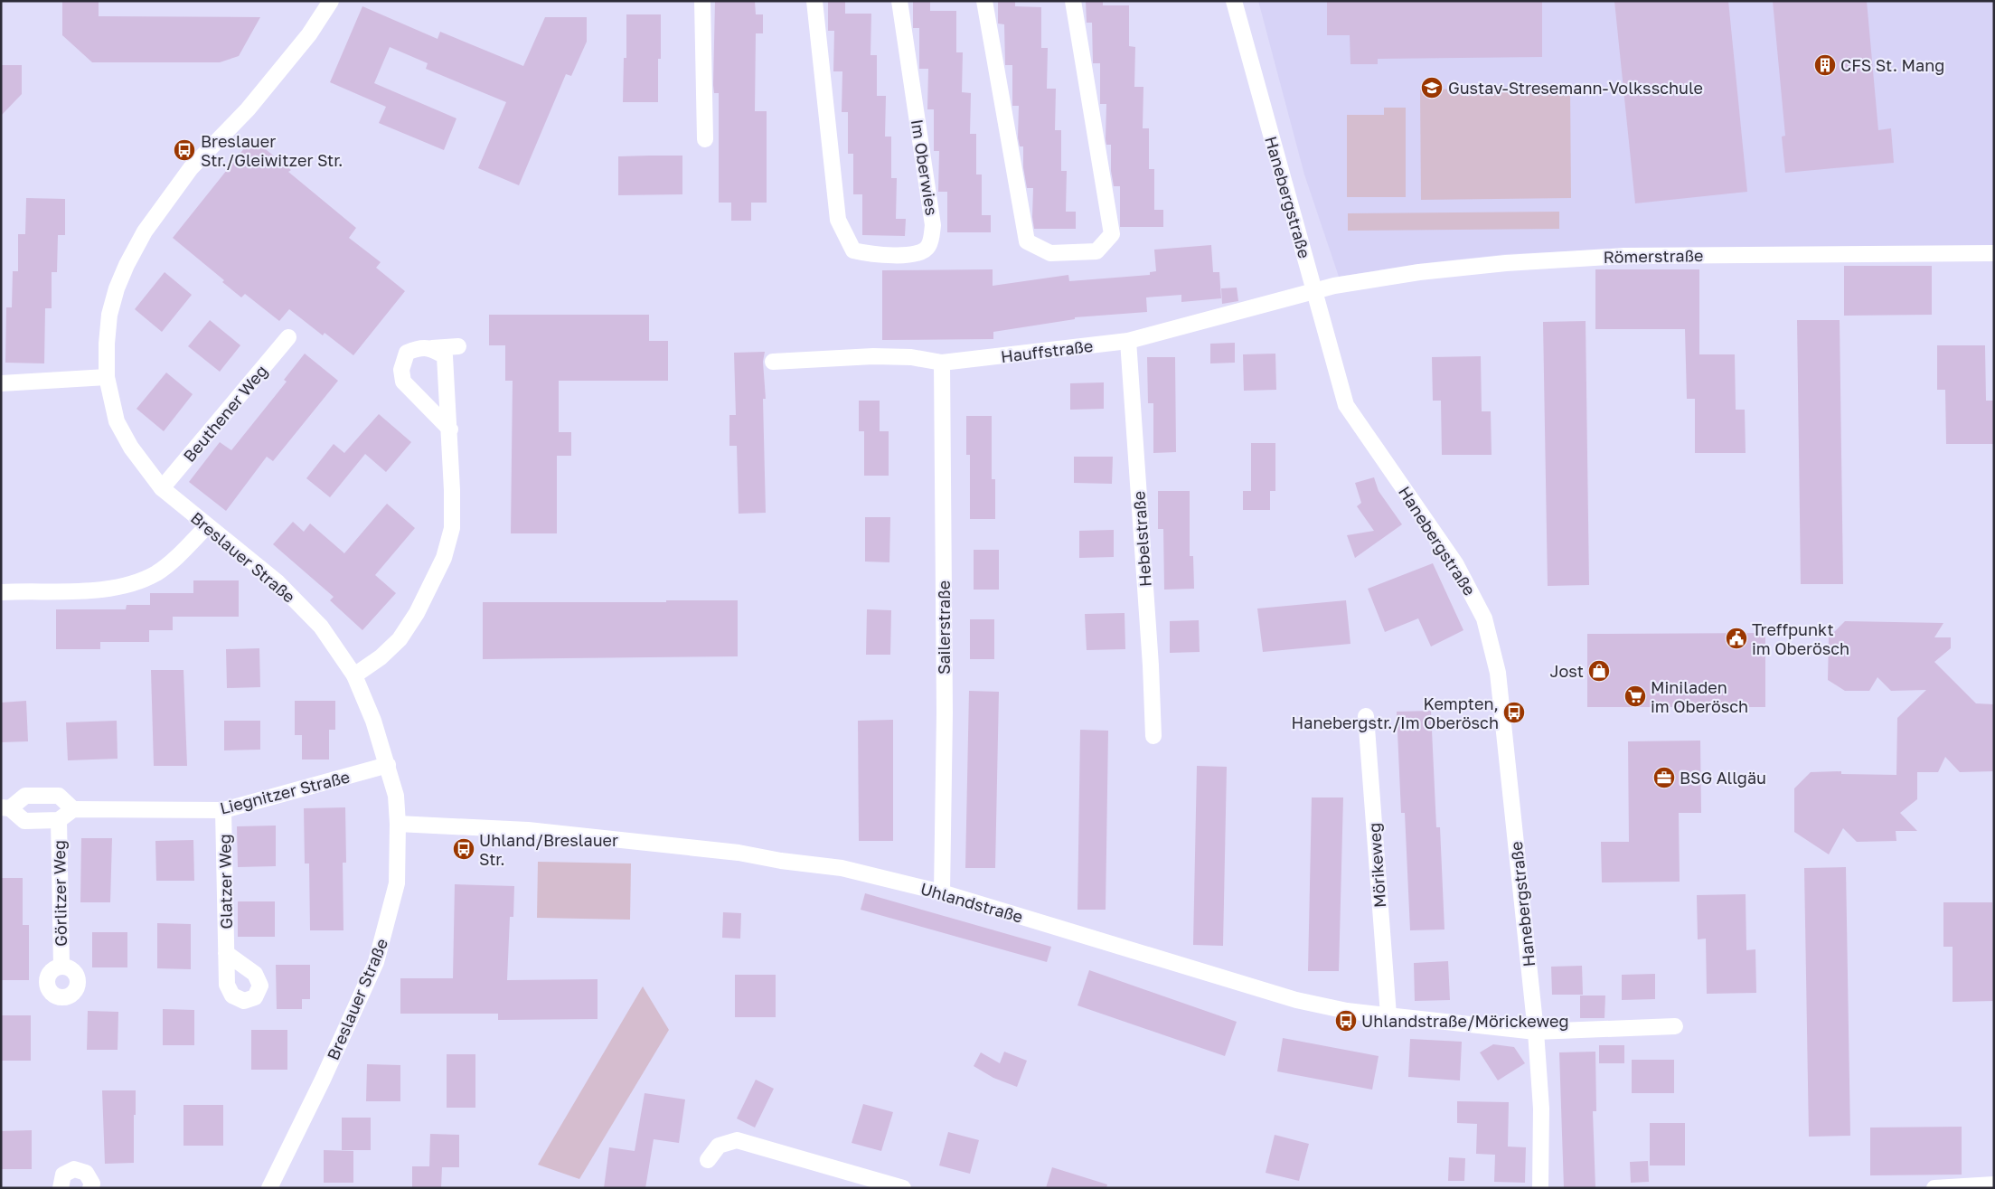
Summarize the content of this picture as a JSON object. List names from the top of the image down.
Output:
{
  "streets": {
    "street": [
      "Im Oberwies",
      "Hanebergstraße",
      "Römerstraße",
      "Hauffstraße",
      "Beuthener Weg",
      "Hebelstraße",
      "Breslauer Straße",
      "Sailerstraße",
      "Liegnitzer Straße",
      "Mörikeweg",
      "Glatzer Weg",
      "Görlitzer Weg",
      "Uhlandstraße"
    ]
  },
  "crossings": [
    ["Hanebergstraße", "Römerstraße"],
    ["Hanebergstraße", "Hauffstraße"],
    ["Hanebergstraße", "Uhlandstraße"],
    ["Römerstraße", "Hauffstraße"],
    ["Hauffstraße", "Hebelstraße"],
    ["Hauffstraße", "Sailerstraße"],
    ["Beuthener Weg", "Breslauer Straße"],
    ["Breslauer Straße", "Liegnitzer Straße"],
    ["Breslauer Straße", "Uhlandstraße"],
    ["Sailerstraße", "Uhlandstraße"],
    ["Liegnitzer Straße", "Glatzer Weg"],
    ["Mörikeweg", "Uhlandstraße"]
  ],
  "places": {
    "building": ["CFS St. Mang"],
    "school or university": ["Gustav-Stresemann-Volksschule"],
    "bus stop": [
      "Breslauer Str./Gleiwitzer Str.",
      "Kempten, Hanebergstr./Im Oberösch",
      "Uhland/Breslauer Str.",
      "Uhlandstraße/Mörickeweg"
    ],
    "public building": ["Treffpunkt im Oberösch"],
    "shop": ["Jost"],
    "supermarket": ["Miniladen im Oberösch"],
    "office": ["BSG Allgäu"]
  }
}
